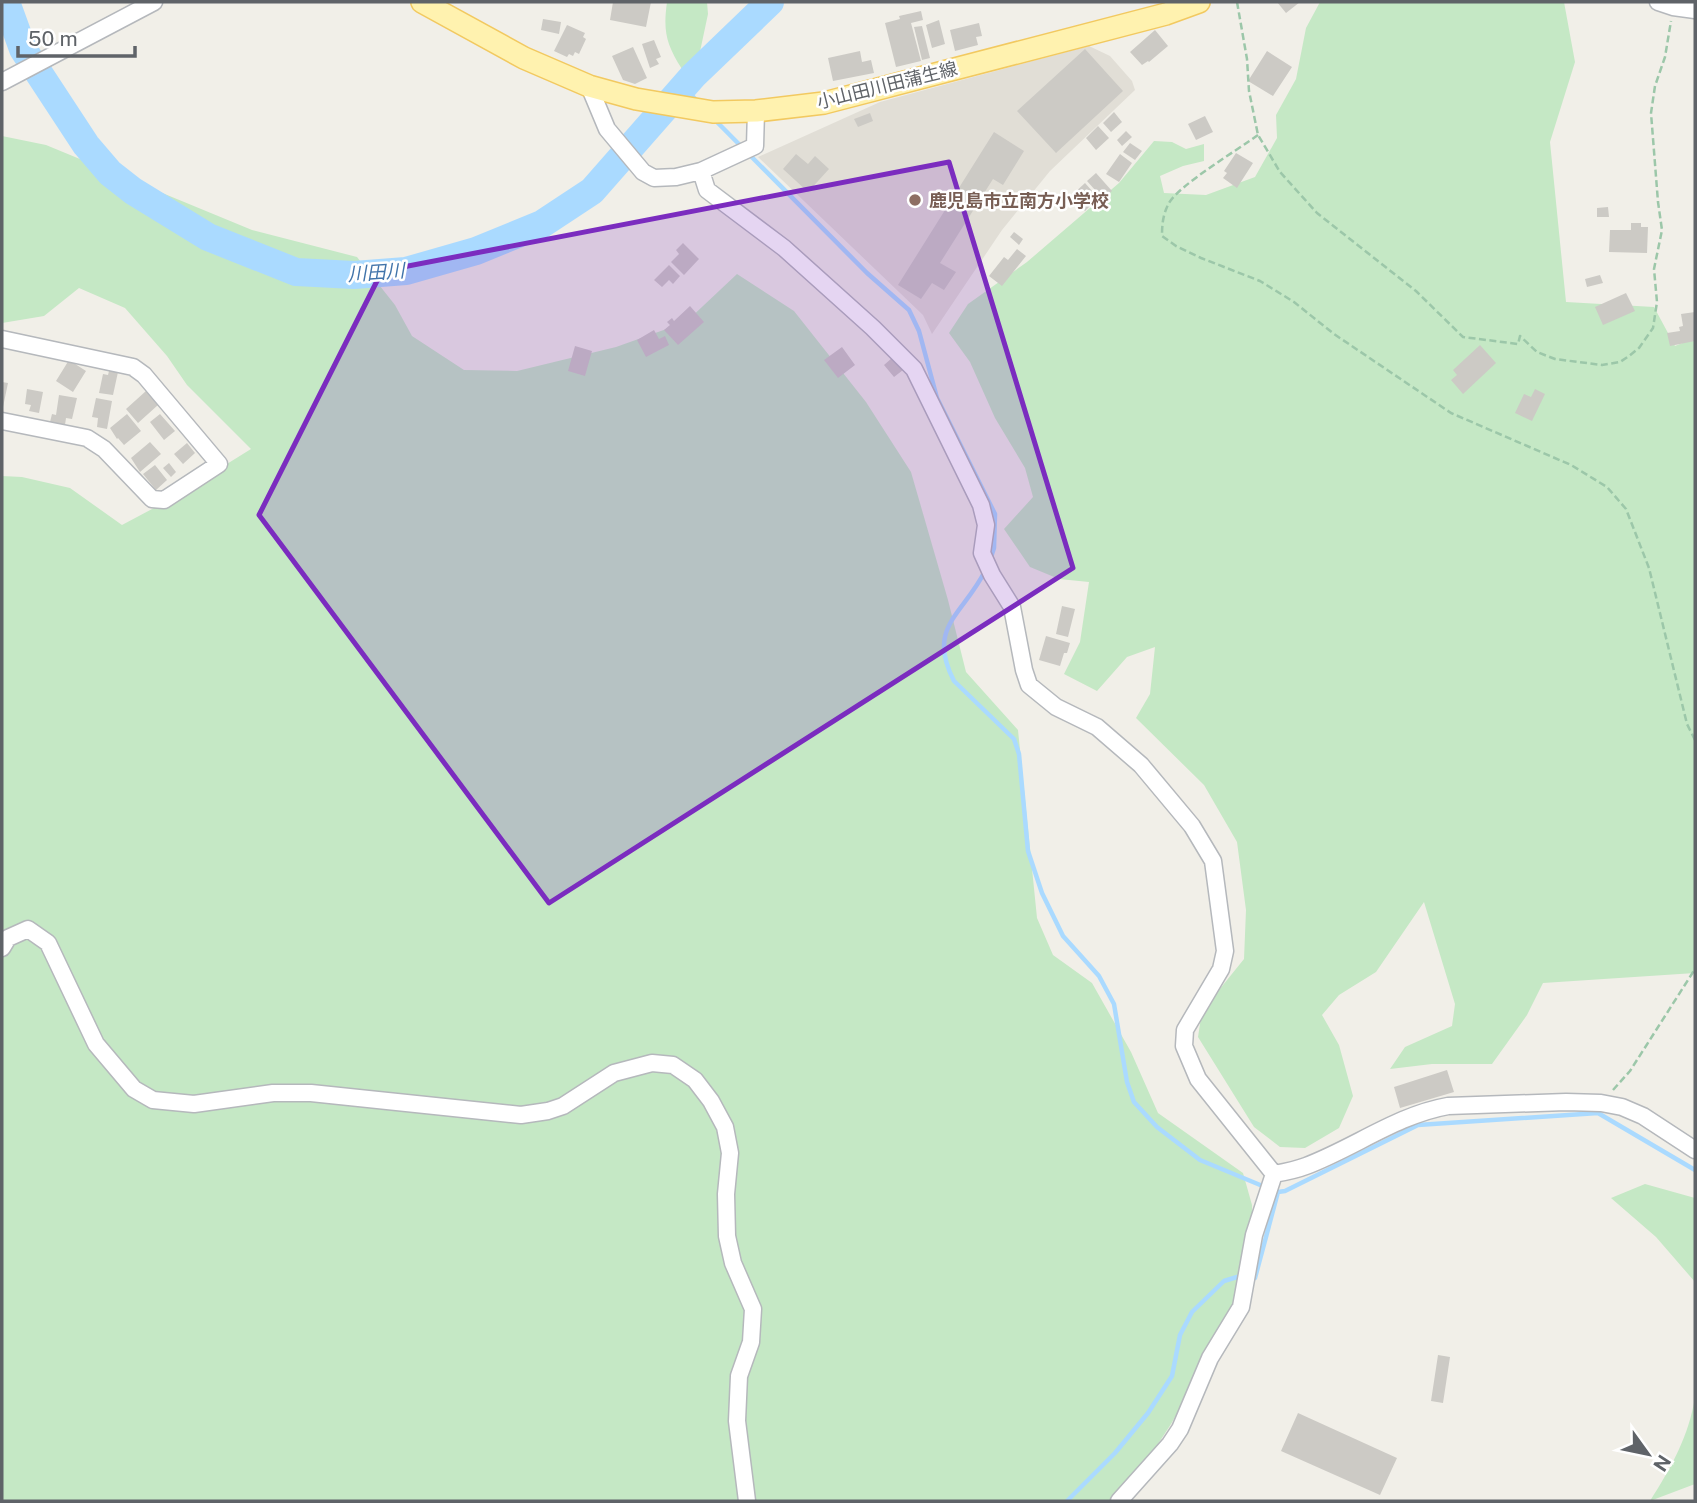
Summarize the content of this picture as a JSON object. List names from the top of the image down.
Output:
{
  "streets": {
    "main road": ["小山田川田蒲生線"]
  },
  "water": ["川田川"],
  "places": ["鹿児島市立南方小学校"],
  "scale_bar": "50 m",
  "north": "bottom right"
}
